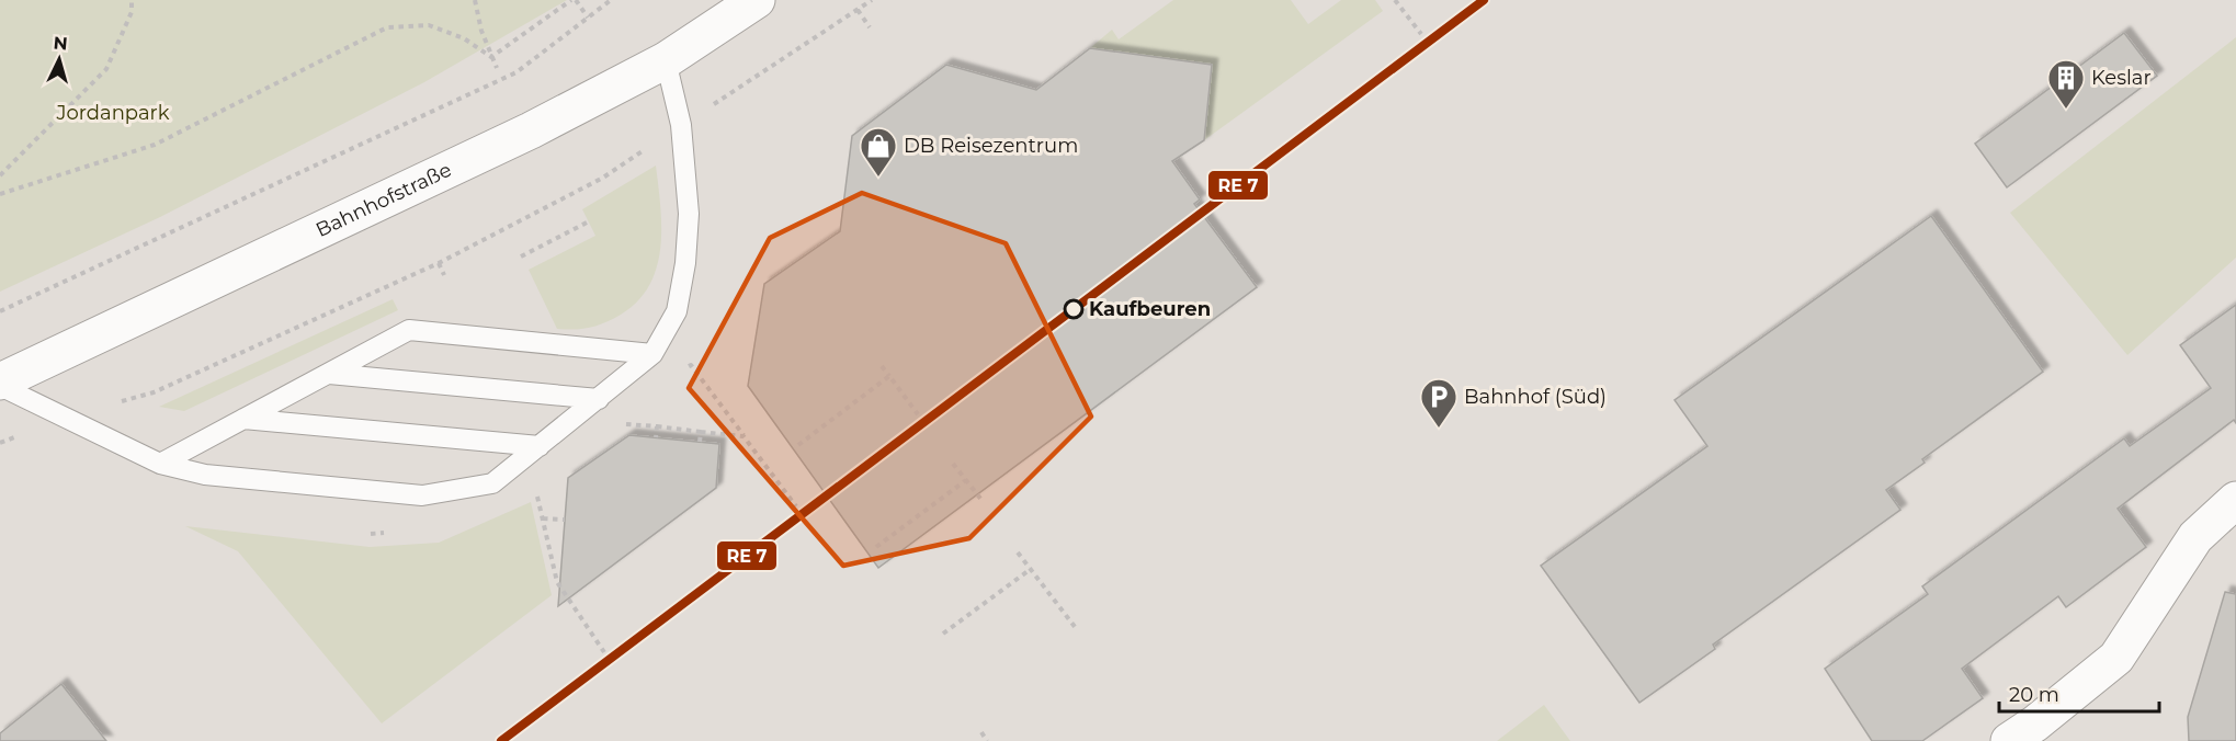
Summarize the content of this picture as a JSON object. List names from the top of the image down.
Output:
{
  "streets": {
    "street": ["Bahnhofstraße"]
  },
  "parks": ["Jordanpark"],
  "places": {
    "building": ["Keslar"],
    "shop": ["DB Reisezentrum"],
    "other": ["Kaufbeuren"],
    "parking": ["Bahnhof (Süd)"]
  },
  "scale_bar": "20 m",
  "north": "top"
}
